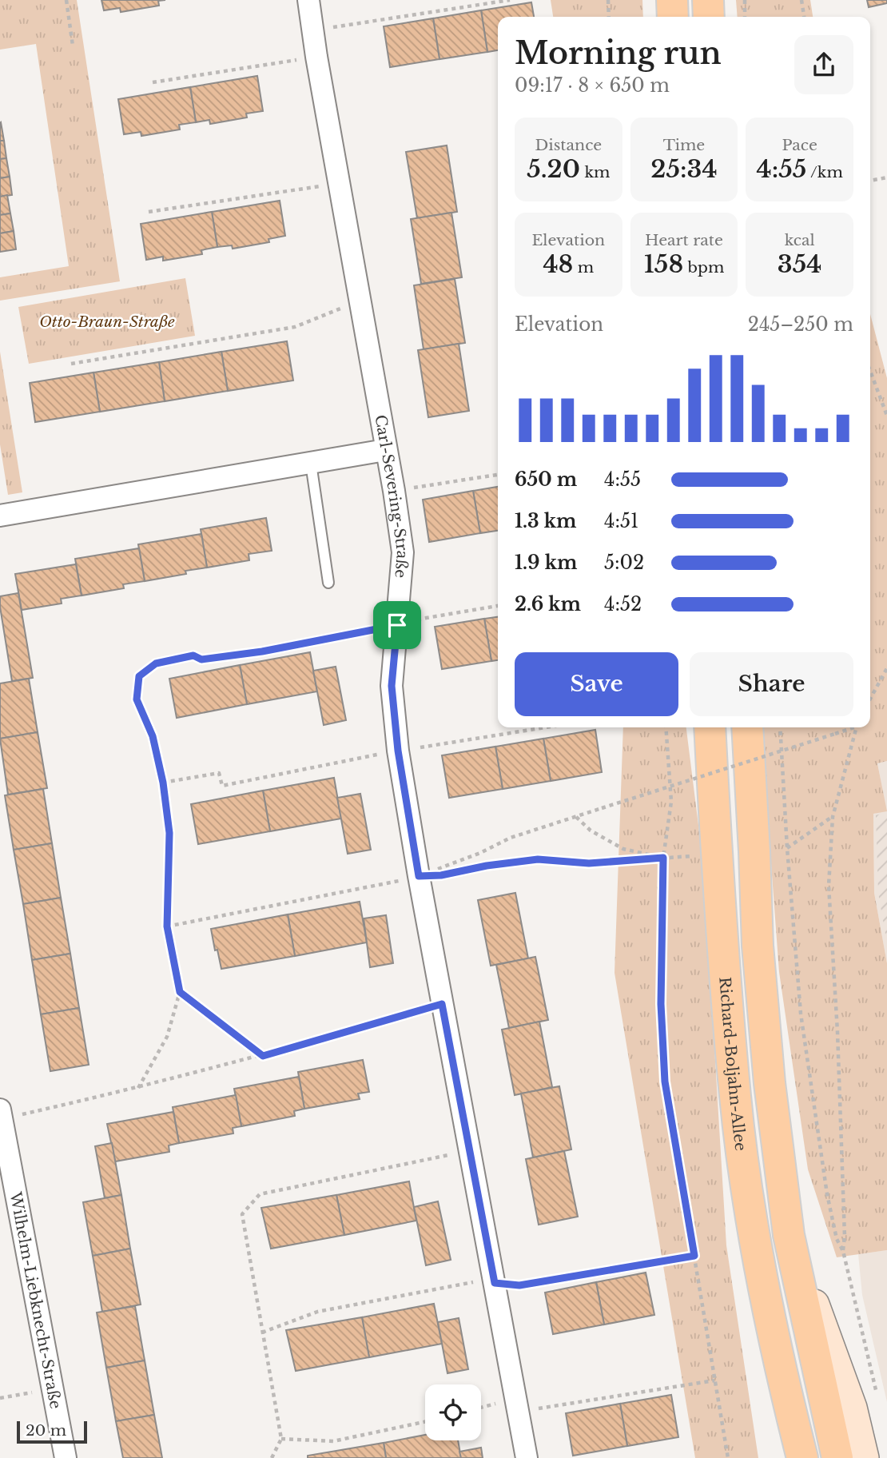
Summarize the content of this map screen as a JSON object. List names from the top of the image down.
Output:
{
  "streets": {
    "main road": ["Richard-Boljahn-Allee"],
    "street": ["Carl-Severing-Straße", "Wilhelm-Liebknecht-Straße"]
  },
  "parks": ["Otto-Braun-Straße"],
  "scale_bar": "20 m",
  "page": {
    "heading": ["Morning run", "09:17 · 8 × 650 m"],
    "stats": [
      ["Distance", "5.20 km"],
      ["Time", "25:34"],
      ["Pace", "4:55 /km"],
      ["Elevation", "48 m"],
      ["Heart rate", "158 bpm"],
      ["kcal", "354"]
    ],
    "chart": ["Elevation", "245–250 m"],
    "list": [
      {
        "name": "650 m",
        "note": "4:55"
      },
      {
        "name": "1.3 km",
        "note": "4:51"
      },
      {
        "name": "1.9 km",
        "note": "5:02"
      },
      {
        "name": "2.6 km",
        "note": "4:52"
      }
    ],
    "buttons": ["Save", "Share"],
    "scale": "20 m"
  }
}
